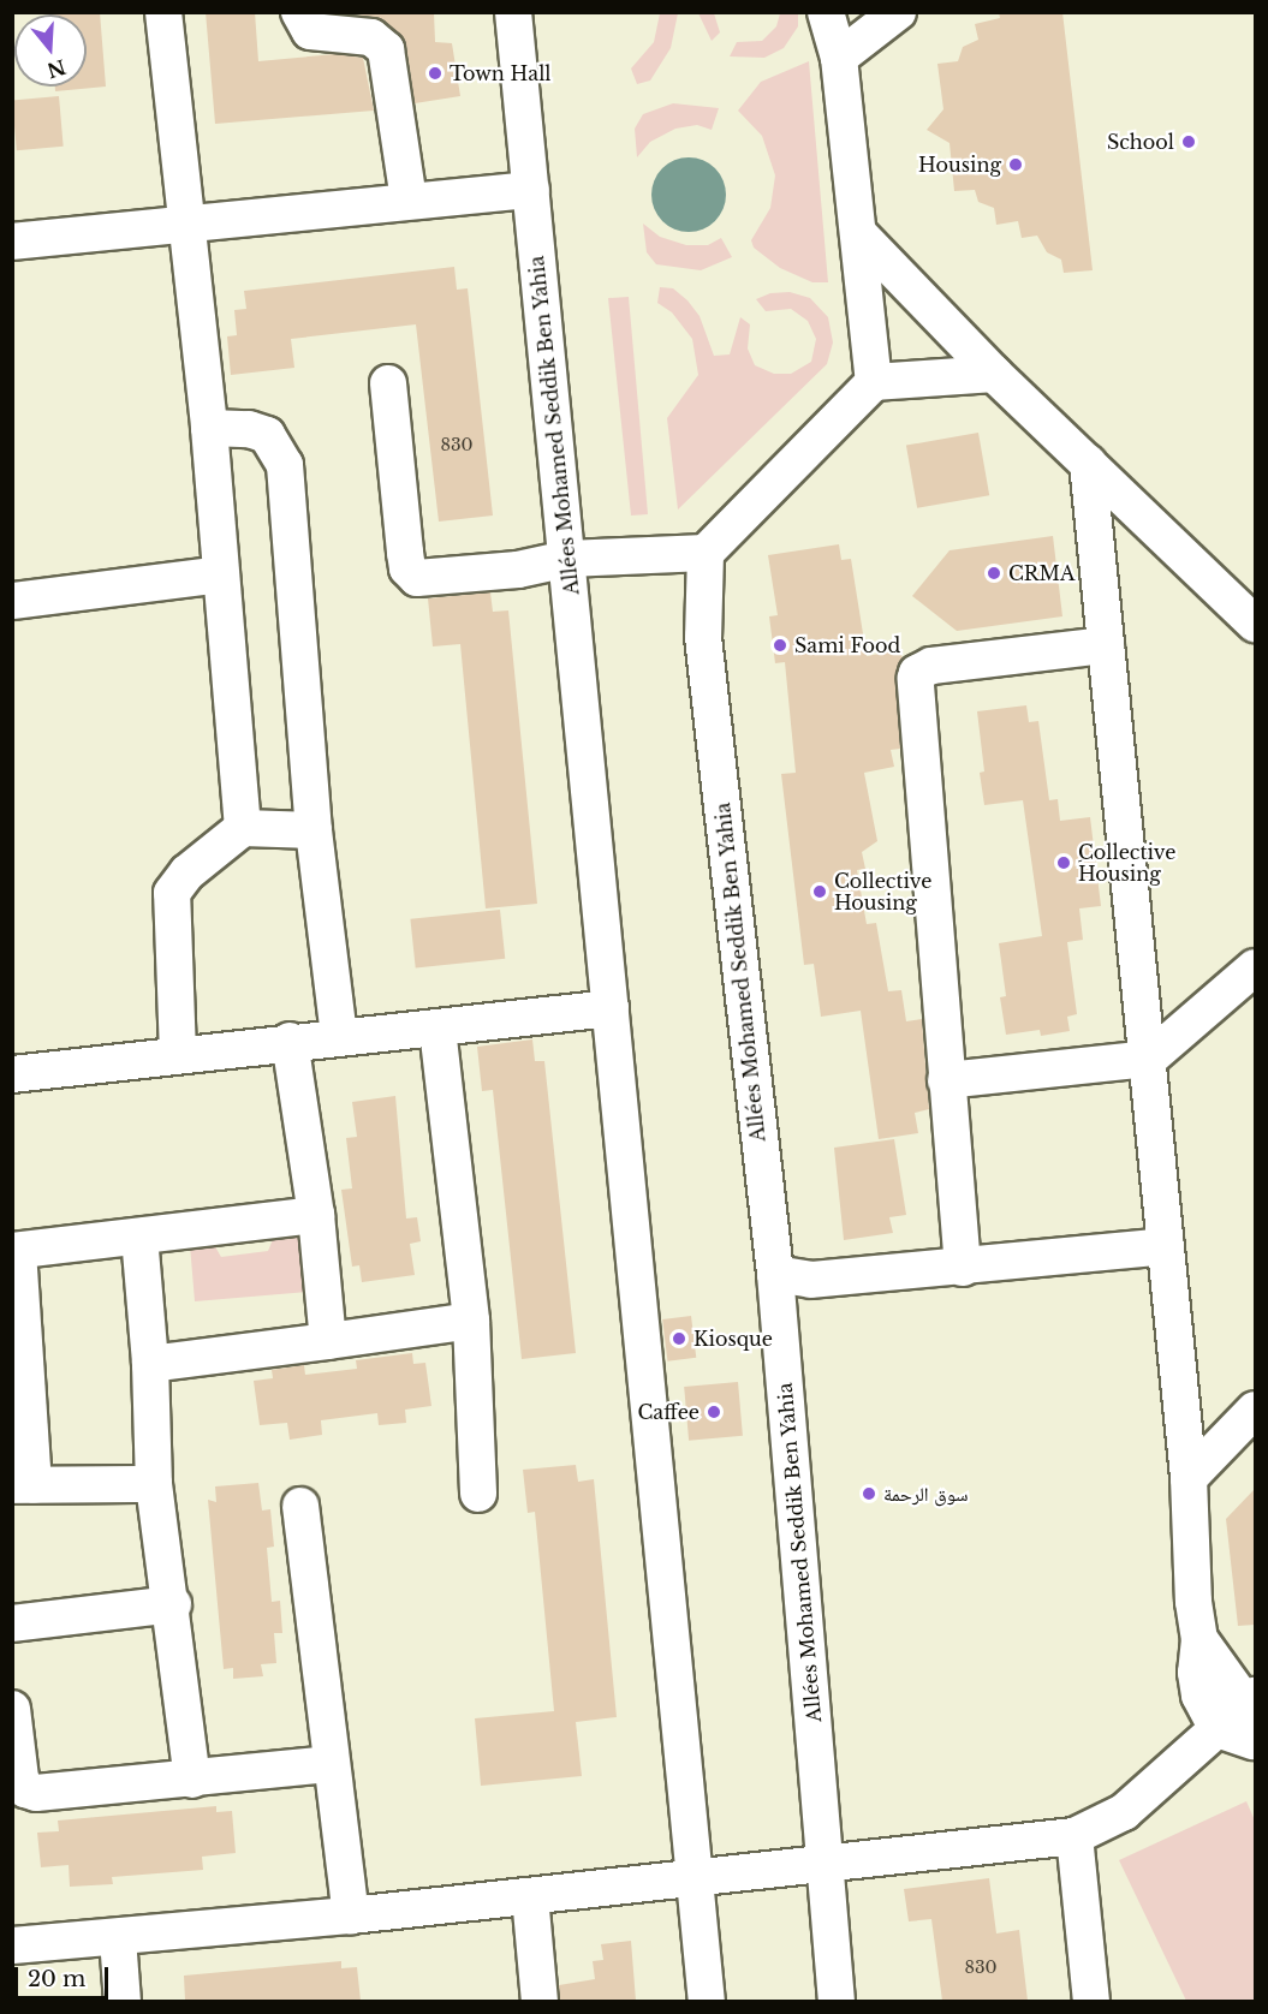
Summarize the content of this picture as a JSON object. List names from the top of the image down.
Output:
{
  "streets": {
    "street": ["Allées Mohamed Seddik Ben Yahia"]
  },
  "places": [
    "Town Hall",
    "School",
    "Housing",
    "CRMA",
    "Sami Food",
    "ِCollective Housing",
    "Collective Housing",
    "Kiosque",
    "Caffee",
    "سوق الرحمة"
  ],
  "house_numbers": ["830", "830"],
  "scale_bar": "20 m",
  "north": "bottom"
}
